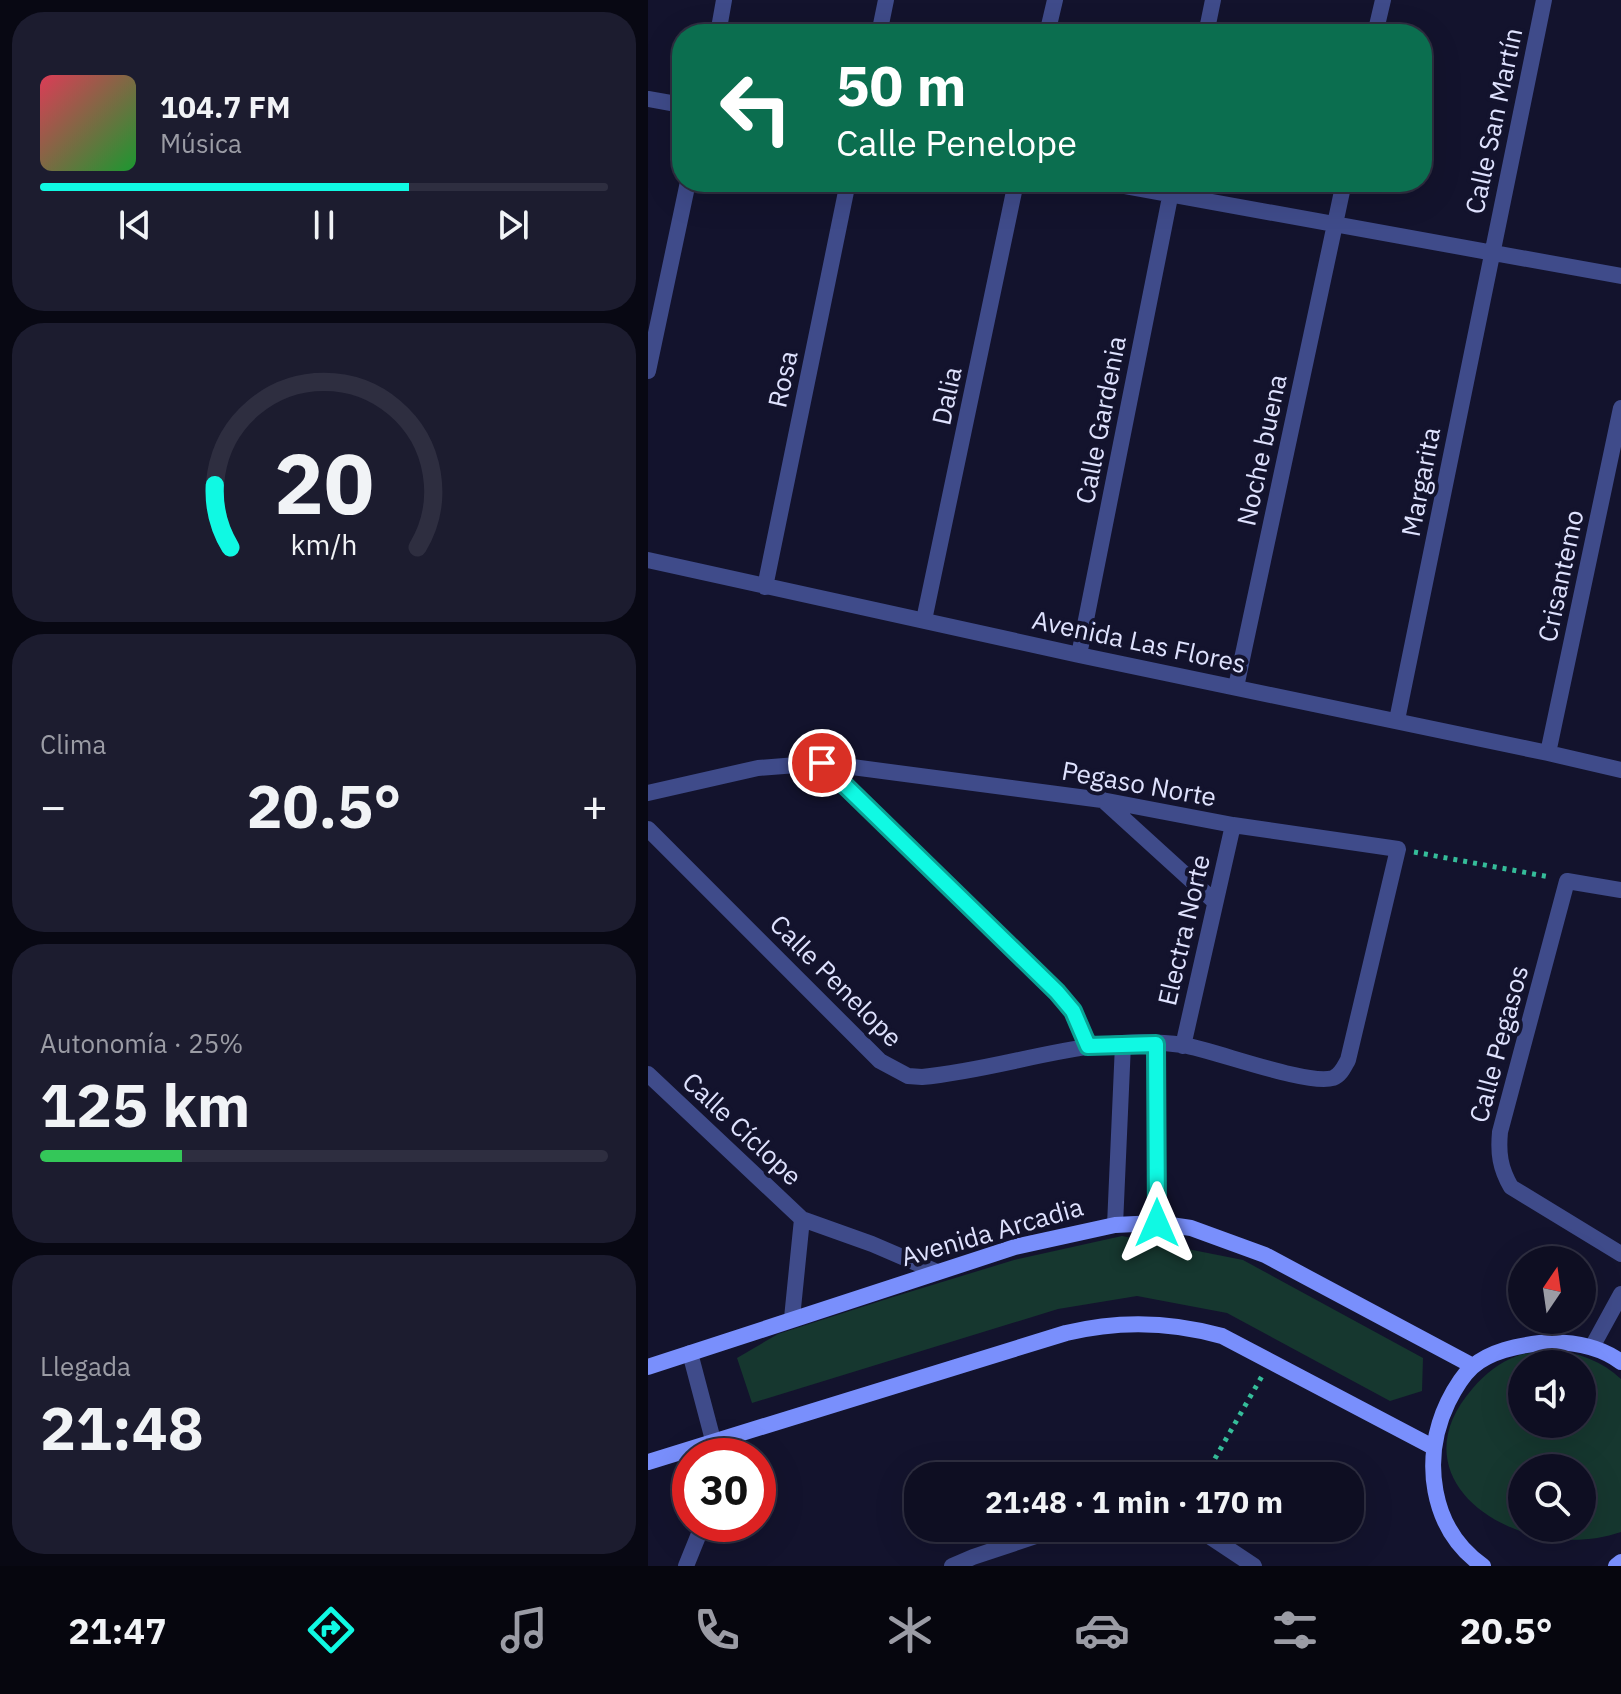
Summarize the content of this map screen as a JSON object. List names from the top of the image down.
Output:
{
  "streets": {
    "street": [
      "Calle San Martín",
      "Rosa",
      "Dalia",
      "Calle Gardenia",
      "Noche buena",
      "Margarita",
      "Crisantemo",
      "Avenida Las Flores",
      "Pegaso Norte",
      "Electra Norte",
      "Calle Penelope",
      "Calle Pegasos",
      "Calle Cíclope",
      "Avenida Arcadia"
    ]
  },
  "crossings": [
    ["Calle San Martín", "Margarita"],
    ["Rosa", "Avenida Las Flores"],
    ["Dalia", "Avenida Las Flores"],
    ["Calle Gardenia", "Avenida Las Flores"],
    ["Noche buena", "Avenida Las Flores"],
    ["Margarita", "Avenida Las Flores"],
    ["Crisantemo", "Avenida Las Flores"],
    ["Pegaso Norte", "Electra Norte"],
    ["Pegaso Norte", "Calle Penelope"],
    ["Electra Norte", "Calle Penelope"]
  ],
  "north": "top",
  "page": {
    "turn": ["50 m", "Calle Penelope"],
    "song": ["104.7 FM", "Música"],
    "tile": [
      "Clima",
      ["Autonomía · 25%", "125 km"],
      ["Llegada", "21:48"]
    ],
    "heat": ["−", "20.5°", "+"],
    "limit": "30",
    "trip": "21:48 · 1 min · 170 m",
    "tabs": ["21:47", "20.5°"],
    "gauge": ["20", "km/h"]
  }
}
